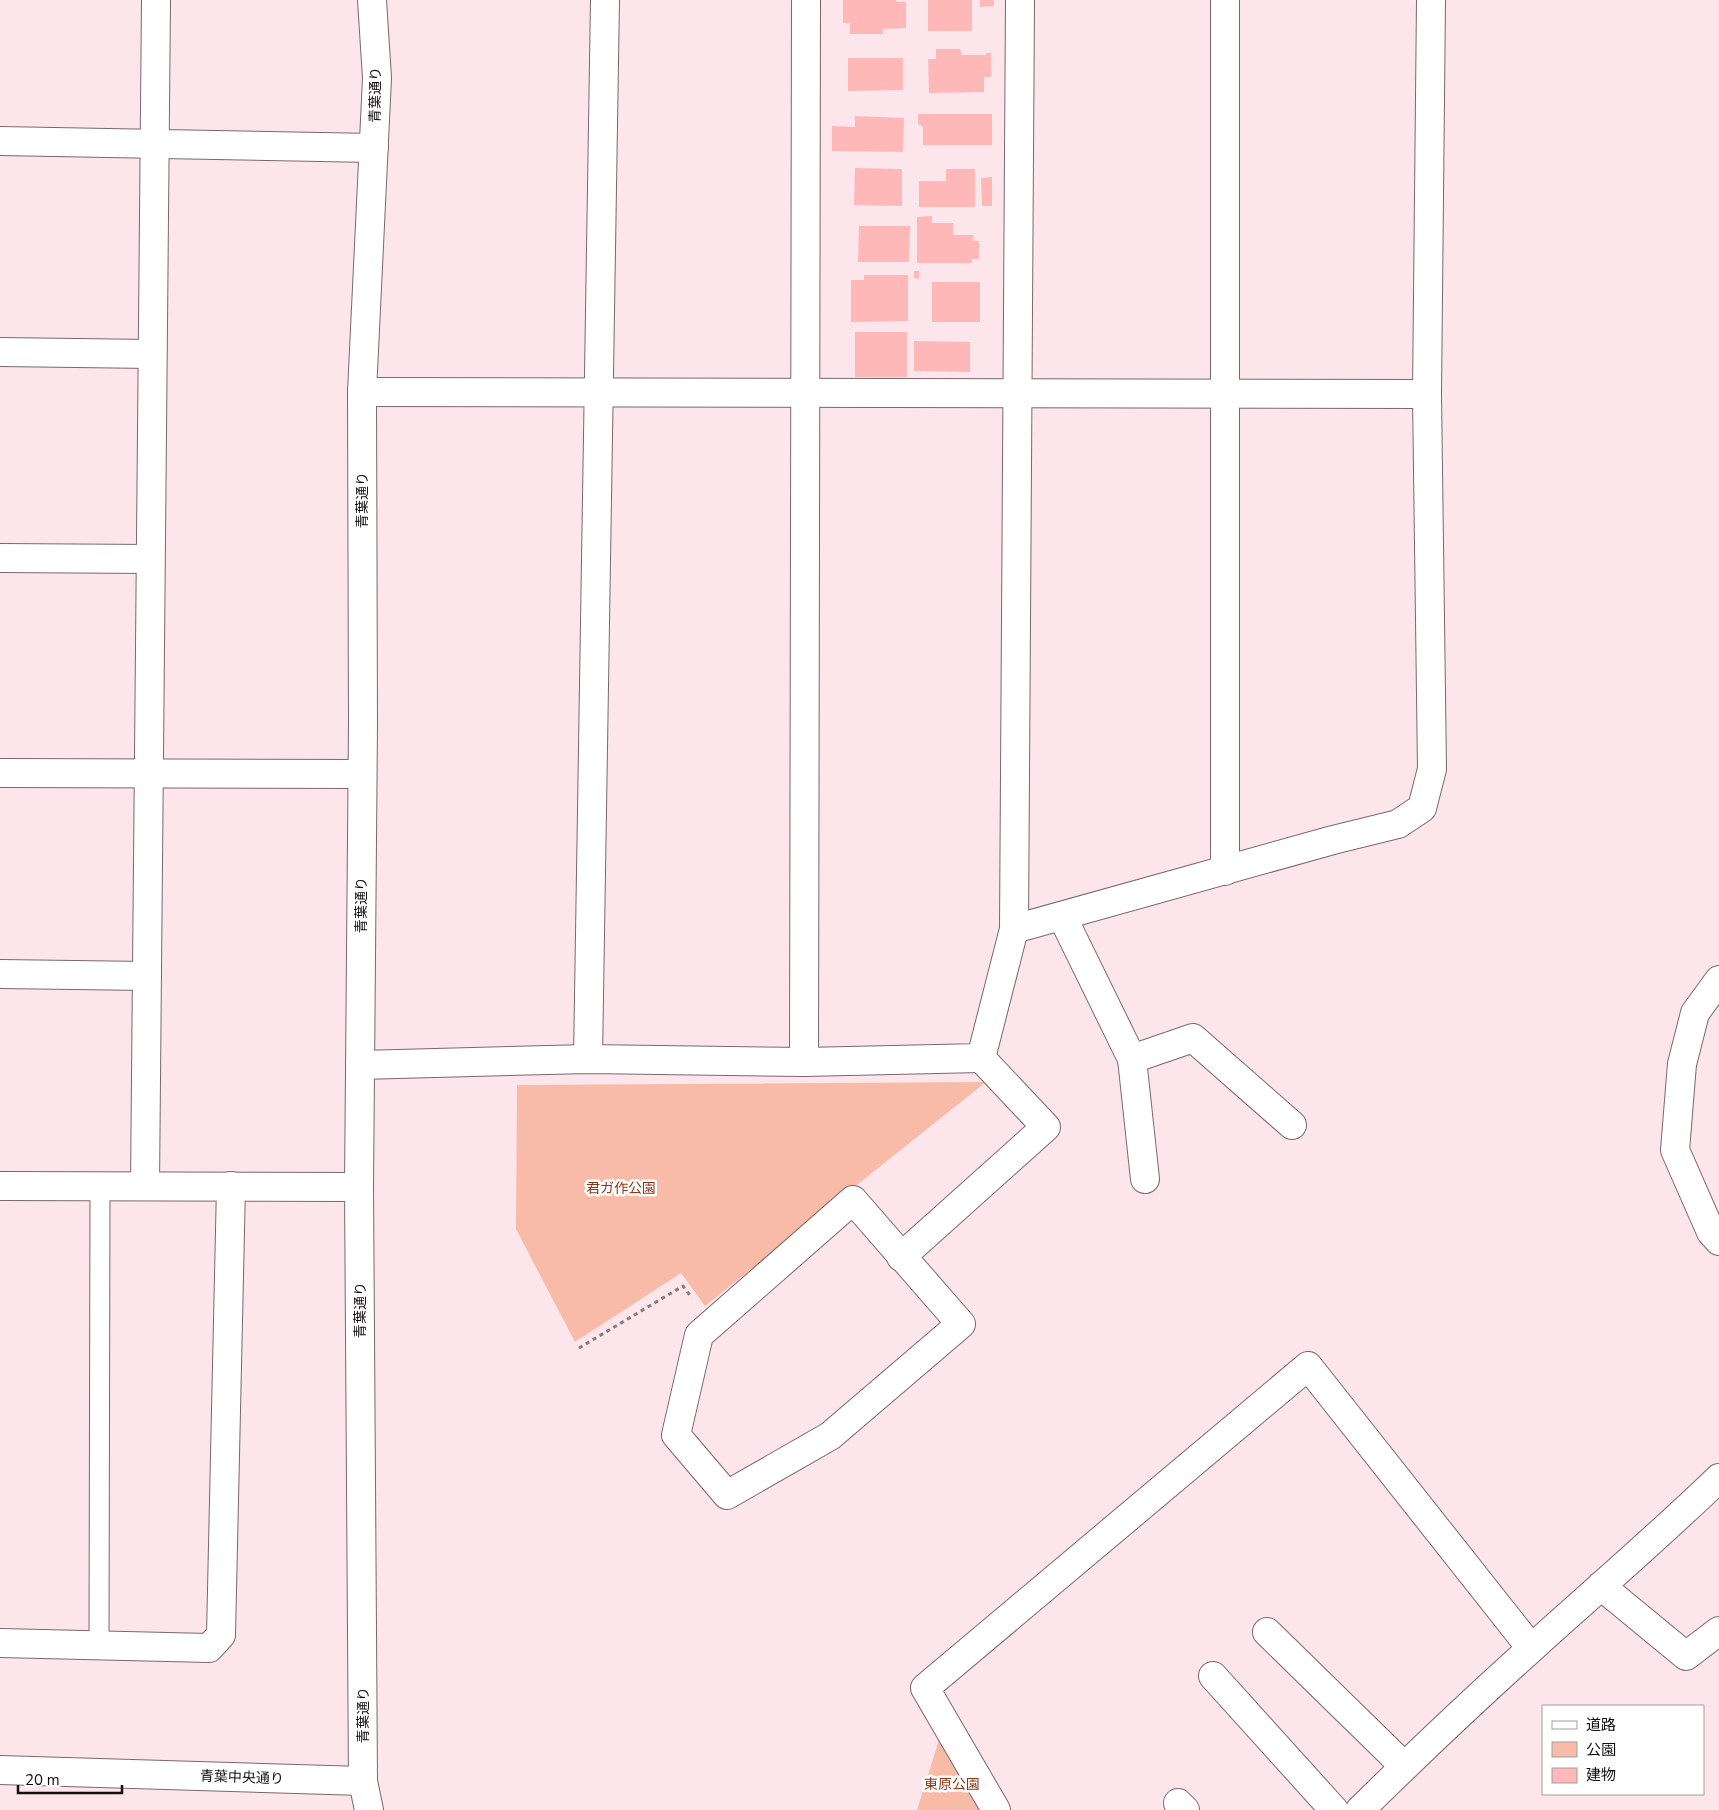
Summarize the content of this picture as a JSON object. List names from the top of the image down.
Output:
{
  "streets": {
    "street": ["青葉通り", "青葉中央通り"]
  },
  "crossings": [
    ["青葉通り", "青葉中央通り"]
  ],
  "parks": ["君ガ作公園", "東原公園"],
  "legend": ["道路", "公園", "建物"],
  "scale_bar": "20 m"
}
